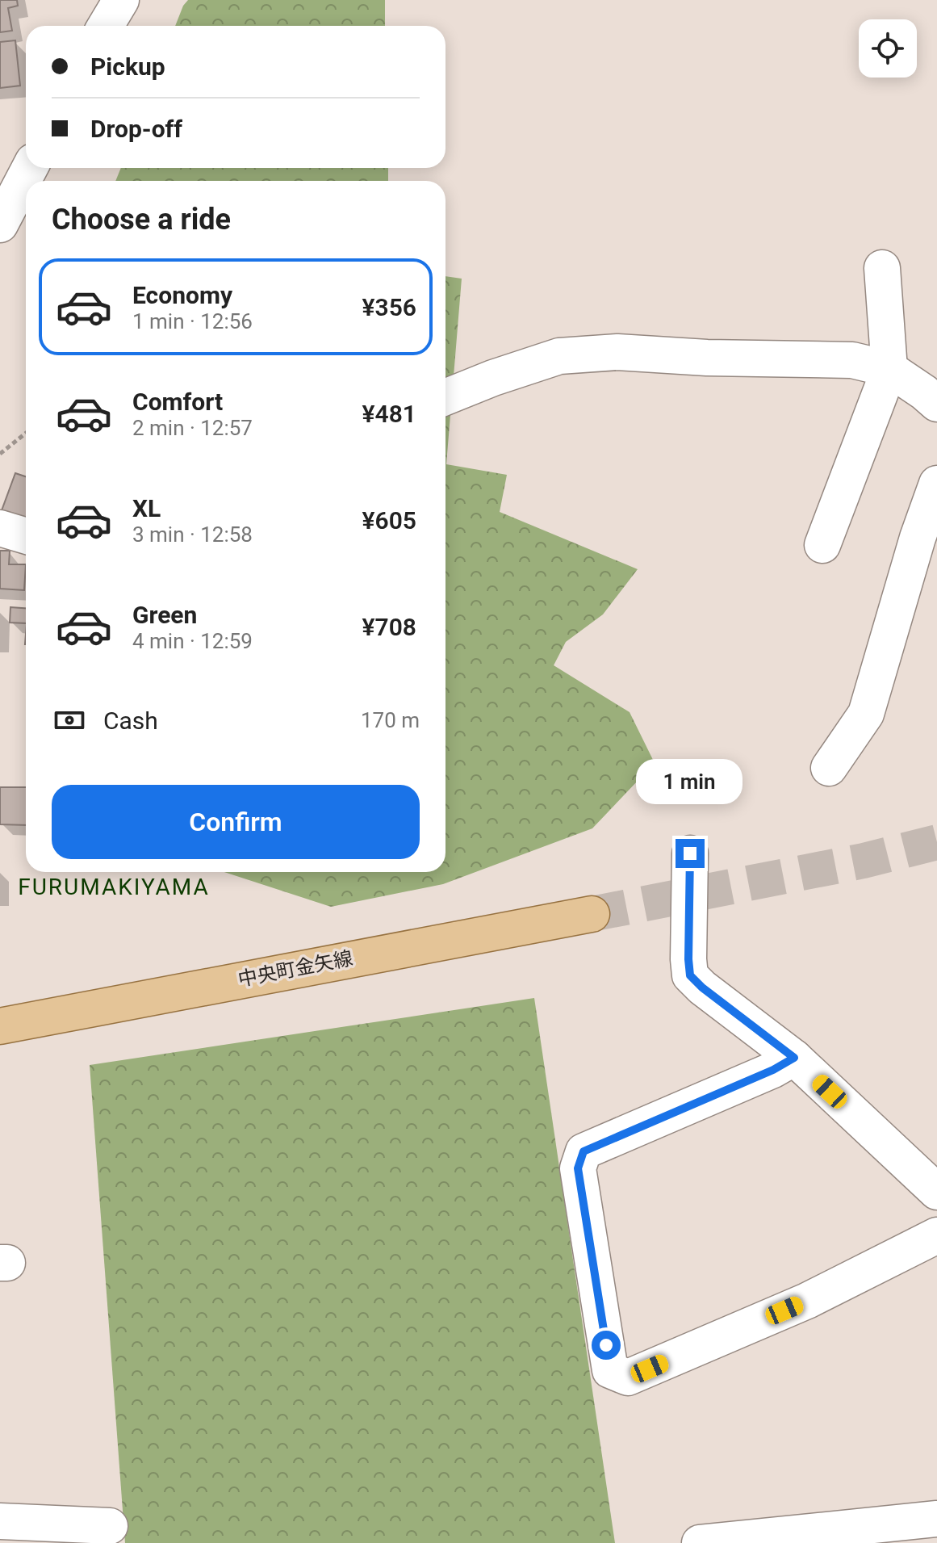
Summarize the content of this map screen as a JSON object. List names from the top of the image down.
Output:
{
  "streets": {
    "main road": ["中央町金矢線"]
  },
  "districts": ["FURUMAKIYAMA"],
  "page": {
    "banner": ["Pickup", "Drop-off"],
    "heading": "Choose a ride",
    "list": [
      {
        "name": "Economy",
        "note": "1 min · 12:56",
        "value": "¥356"
      },
      {
        "name": "Comfort",
        "note": "2 min · 12:57",
        "value": "¥481"
      },
      {
        "name": "XL",
        "note": "3 min · 12:58",
        "value": "¥605"
      },
      {
        "name": "Green",
        "note": "4 min · 12:59",
        "value": "¥708"
      }
    ],
    "pay": ["Cash", "170 m"],
    "bubble": "1 min",
    "buttons": "Confirm"
  }
}
